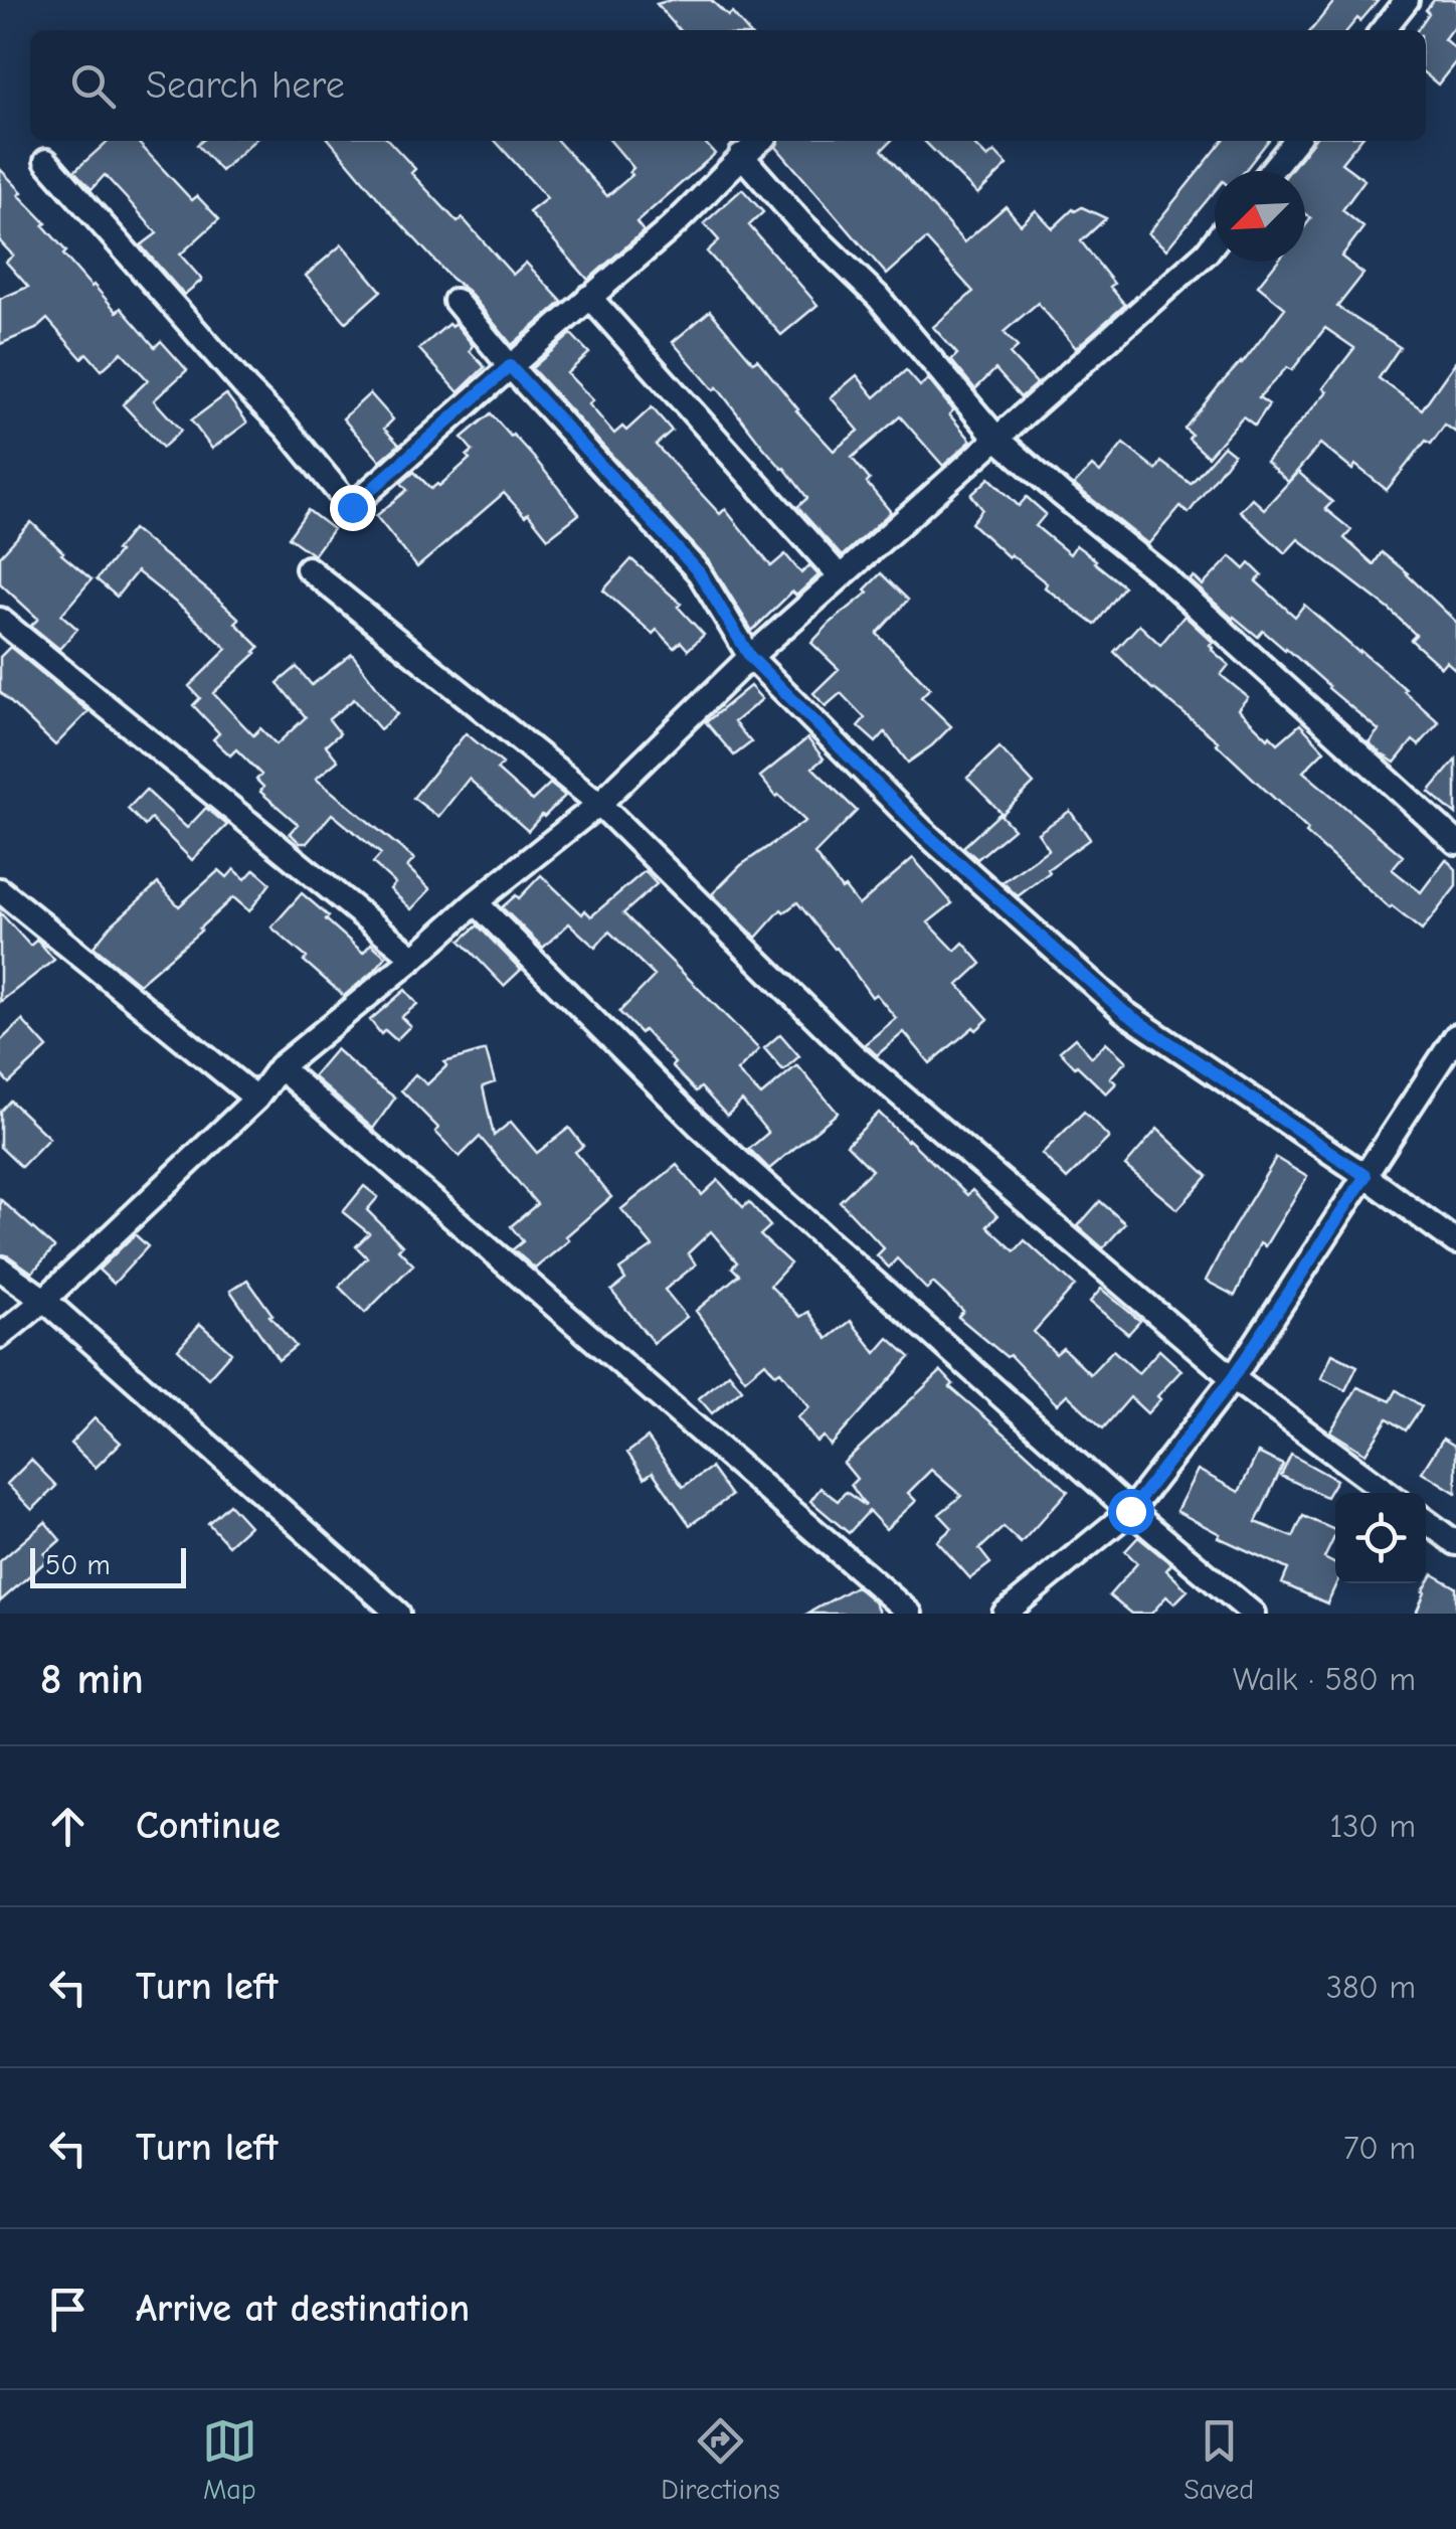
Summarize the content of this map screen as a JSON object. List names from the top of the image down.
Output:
{
  "scale_bar": "50 m",
  "north": "bottom left",
  "page": {
    "search": "Search here",
    "scale": "50 m",
    "heading": ["8 min", "Walk · 580 m"],
    "list": [
      ["Continue", "130 m"],
      ["Turn left", "380 m"],
      ["Turn left", "70 m"],
      "Arrive at destination"
    ],
    "nav": ["Map", "Directions", "Saved"]
  }
}
